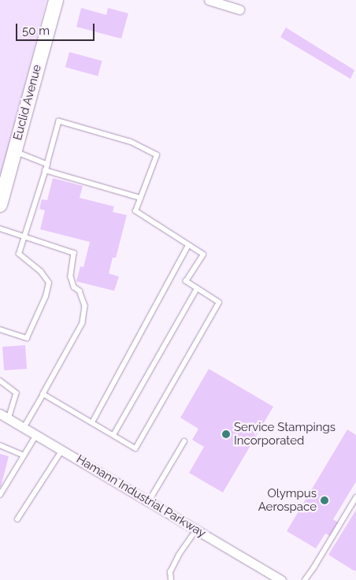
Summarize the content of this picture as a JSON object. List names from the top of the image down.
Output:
{
  "streets": {
    "main road": ["Euclid Avenue"],
    "street": ["Hamann Industrial Parkway"]
  },
  "places": ["Service Stampings Incorporated", "Olympus Aerospace"],
  "scale_bar": "50 m"
}
